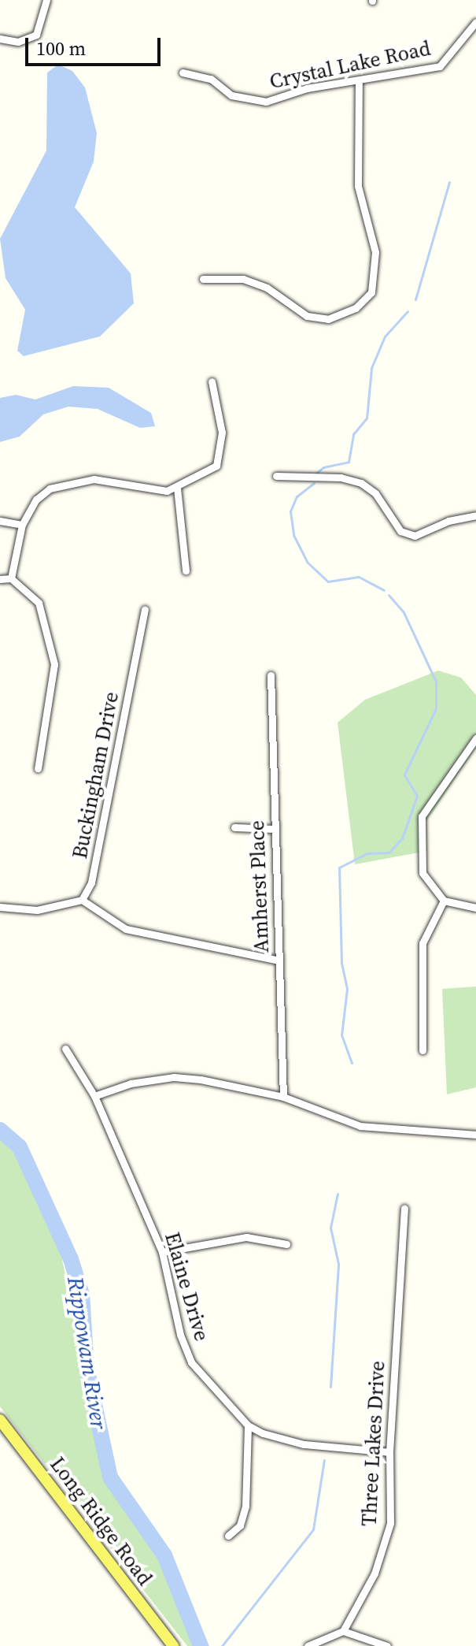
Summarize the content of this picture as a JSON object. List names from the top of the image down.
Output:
{
  "streets": {
    "main road": ["Long Ridge Road"],
    "street": [
      "Crystal Lake Road",
      "Buckingham Drive",
      "Amherst Place",
      "Elaine Drive",
      "Three Lakes Drive"
    ]
  },
  "crossings": [
    ["Elaine Drive", "Three Lakes Drive"]
  ],
  "water": ["Rippowam River"],
  "scale_bar": "100 m"
}
